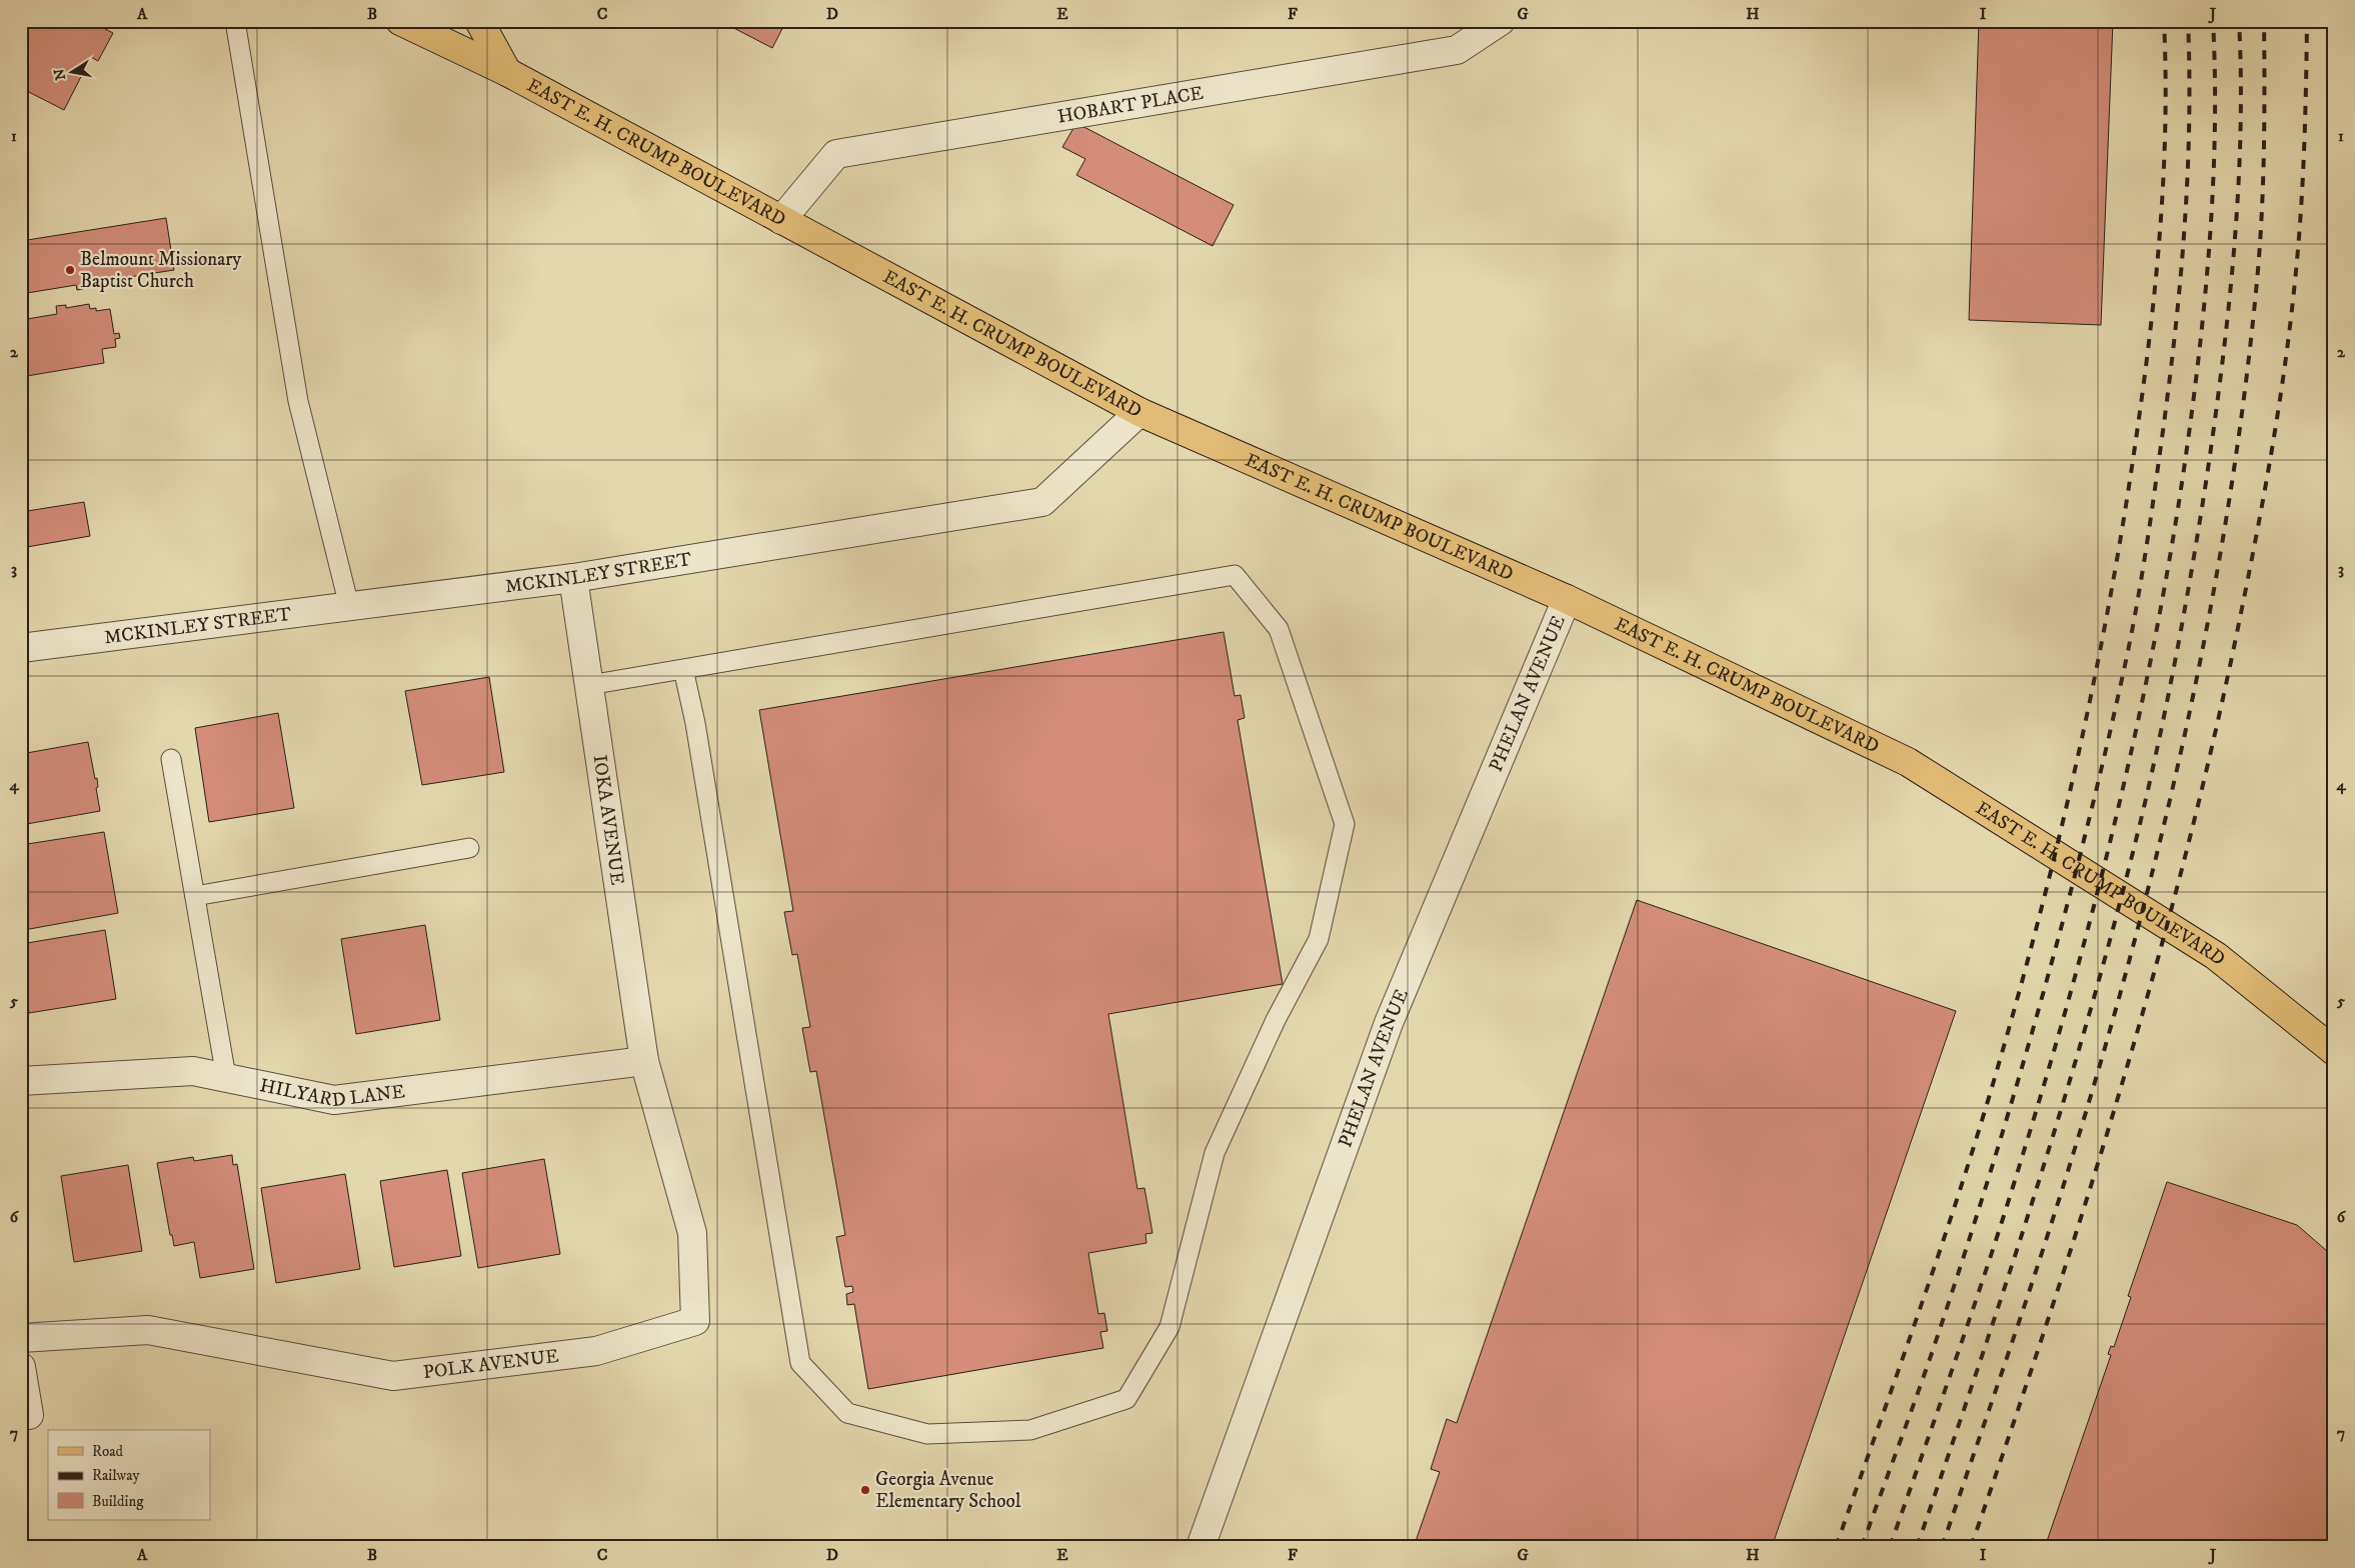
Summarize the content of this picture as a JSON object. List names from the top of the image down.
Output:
{
  "streets": {
    "main road": ["EAST E. H. CRUMP BOULEVARD"],
    "street": [
      "HOBART PLACE",
      "MCKINLEY STREET",
      "PHELAN AVENUE",
      "IOKA AVENUE",
      "HILYARD LANE",
      "POLK AVENUE"
    ]
  },
  "crossings": [
    ["HOBART PLACE", "EAST E. H. CRUMP BOULEVARD"],
    ["EAST E. H. CRUMP BOULEVARD", "MCKINLEY STREET"],
    ["EAST E. H. CRUMP BOULEVARD", "PHELAN AVENUE"],
    ["MCKINLEY STREET", "IOKA AVENUE"],
    ["IOKA AVENUE", "HILYARD LANE"],
    ["IOKA AVENUE", "POLK AVENUE"],
    ["HILYARD LANE", "POLK AVENUE"]
  ],
  "places": ["Belmount Missionary Baptist Church", "Georgia Avenue Elementary School"],
  "legend": ["Road", "Railway", "Building"],
  "north": "left",
  "grid": {
    "columns": [
      "A",
      "B",
      "C",
      "D",
      "E",
      "F",
      "G",
      "H",
      "I",
      "J"
    ],
    "rows": [
      "1",
      "2",
      "3",
      "4",
      "5",
      "6",
      "7"
    ]
  }
}
